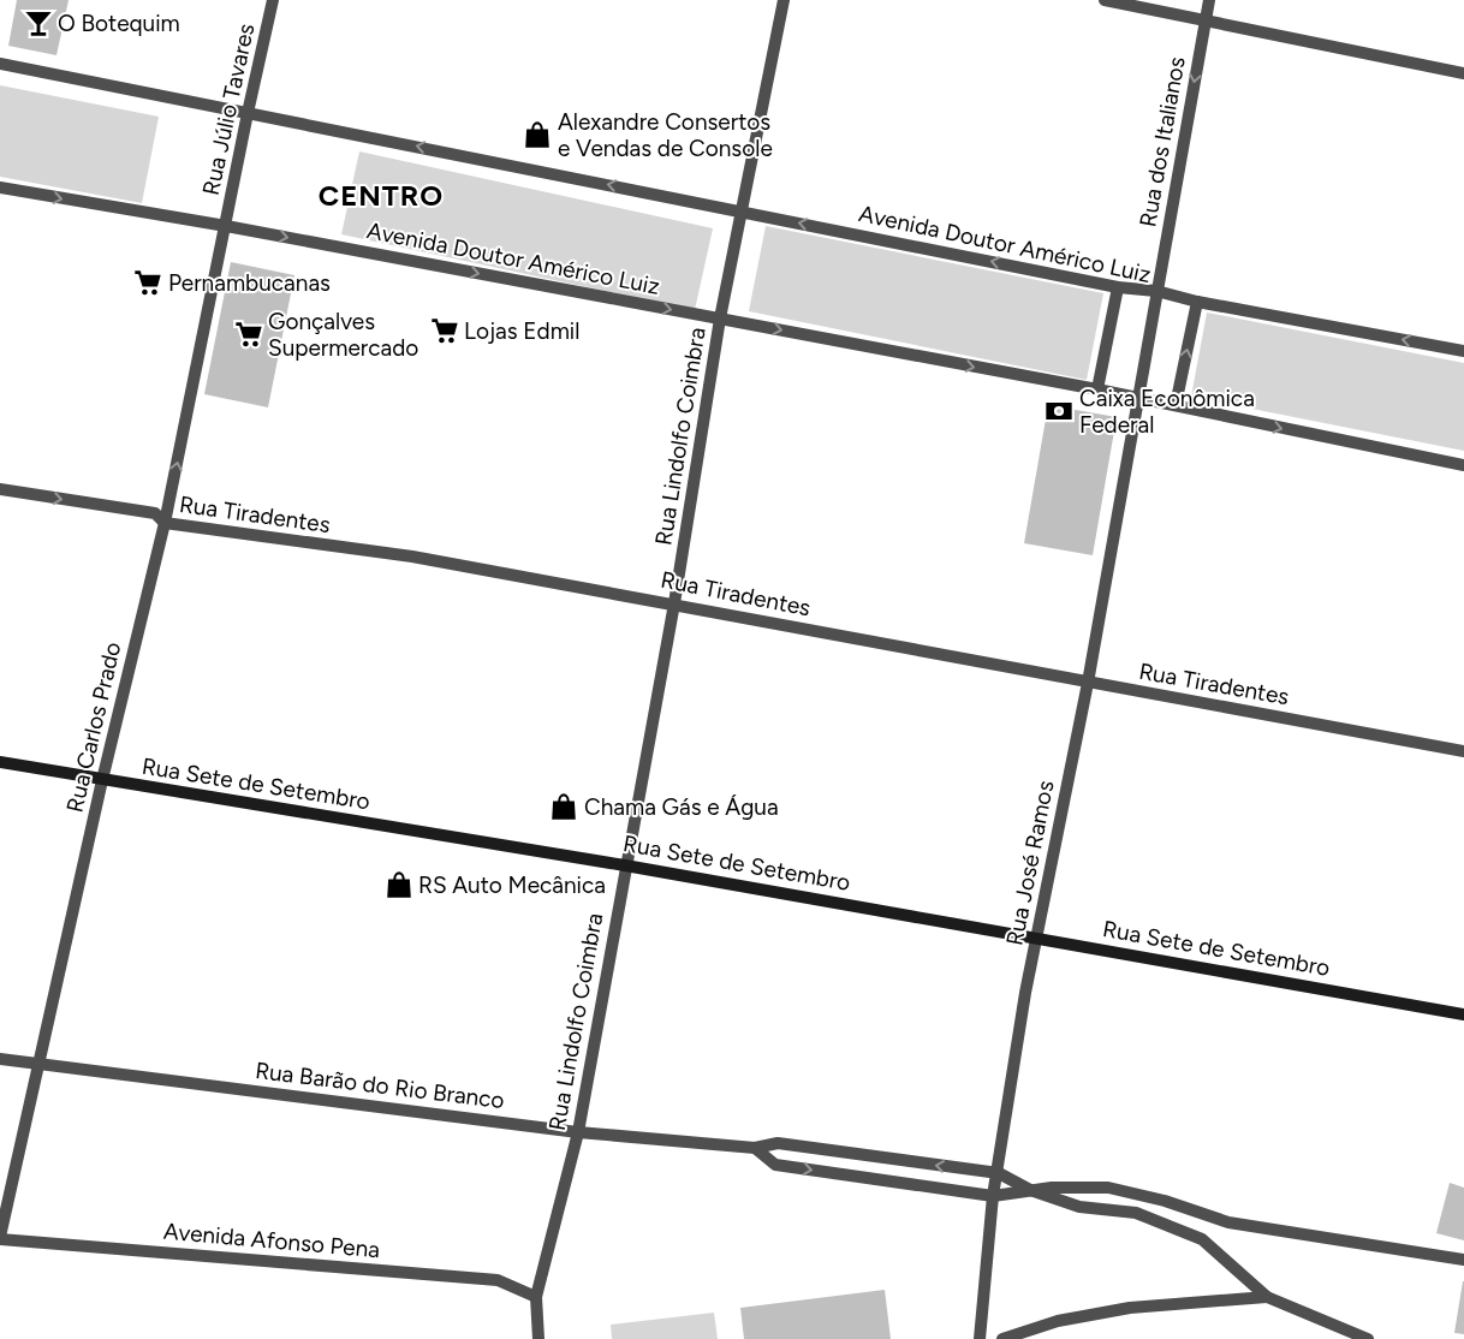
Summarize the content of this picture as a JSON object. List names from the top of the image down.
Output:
{
  "streets": {
    "main road": ["Rua Sete de Setembro"],
    "street": [
      "Rua Júlio Tavares",
      "Rua dos Italianos",
      "Avenida Doutor Américo Luiz",
      "Rua Lindolfo Coimbra",
      "Rua Tiradentes",
      "Rua Carlos Prado",
      "Rua José Ramos",
      "Rua Barão do Rio Branco",
      "Avenida Afonso Pena"
    ]
  },
  "crossings": [
    ["Rua Júlio Tavares", "Avenida Doutor Américo Luiz"],
    ["Rua Júlio Tavares", "Rua Carlos Prado"],
    ["Rua dos Italianos", "Avenida Doutor Américo Luiz"],
    ["Avenida Doutor Américo Luiz", "Rua Lindolfo Coimbra"],
    ["Avenida Doutor Américo Luiz", "Rua Carlos Prado"],
    ["Avenida Doutor Américo Luiz", "Rua José Ramos"],
    ["Rua Lindolfo Coimbra", "Rua Tiradentes"],
    ["Rua Lindolfo Coimbra", "Rua Sete de Setembro"],
    ["Rua Lindolfo Coimbra", "Rua Barão do Rio Branco"],
    ["Rua Lindolfo Coimbra", "Avenida Afonso Pena"],
    ["Rua Tiradentes", "Rua Carlos Prado"],
    ["Rua Tiradentes", "Rua José Ramos"],
    ["Rua Carlos Prado", "Rua Sete de Setembro"],
    ["Rua Carlos Prado", "Rua Barão do Rio Branco"],
    ["Rua Carlos Prado", "Avenida Afonso Pena"],
    ["Rua Sete de Setembro", "Rua José Ramos"],
    ["Rua José Ramos", "Rua Barão do Rio Branco"]
  ],
  "one_way": ["Rua dos Italianos"],
  "districts": ["CENTRO"],
  "places": {
    "bar": ["O Botequim"],
    "shop": ["Alexandre Consertos e Vendas de Console", "Chama Gás e Água", "RS Auto Mecânica"],
    "supermarket": ["Pernambucanas", "Lojas Edmil", "Gonçalves Supermercado"],
    "bank": ["Caixa Econômica Federal"]
  }
}
